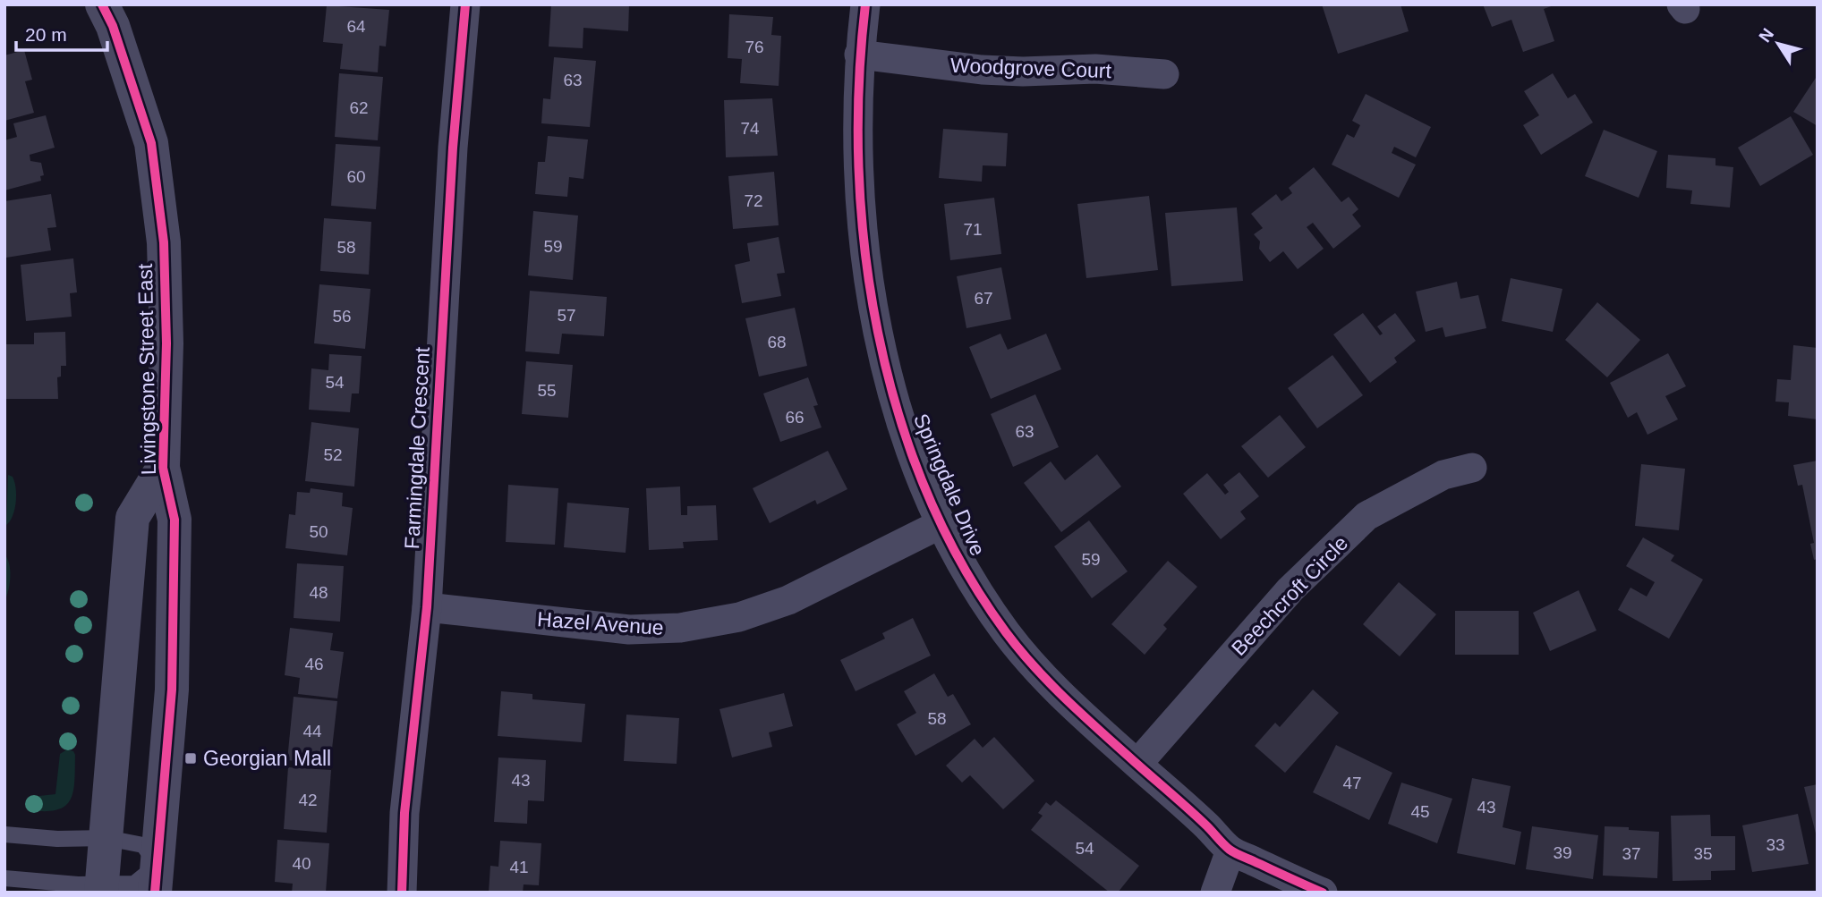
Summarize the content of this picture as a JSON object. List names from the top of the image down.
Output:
{
  "streets": {
    "street": [
      "Woodgrove Court",
      "Livingstone Street East",
      "Farmingdale Crescent",
      "Springdale Drive",
      "Beechcroft Circle",
      "Hazel Avenue"
    ]
  },
  "crossings": [
    ["Woodgrove Court", "Springdale Drive"],
    ["Farmingdale Crescent", "Hazel Avenue"],
    ["Springdale Drive", "Beechcroft Circle"],
    ["Springdale Drive", "Hazel Avenue"]
  ],
  "places": {
    "transit": ["Georgian Mall"]
  },
  "house_numbers": [
    "64",
    "76",
    "63",
    "62",
    "74",
    "60",
    "72",
    "71",
    "59",
    "58",
    "67",
    "57",
    "56",
    "68",
    "54",
    "55",
    "66",
    "63",
    "52",
    "50",
    "59",
    "48",
    "46",
    "58",
    "44",
    "43",
    "47",
    "42",
    "43",
    "45",
    "33",
    "54",
    "39",
    "37",
    "35",
    "40",
    "41"
  ],
  "scale_bar": "20 m",
  "north": "top left"
}
